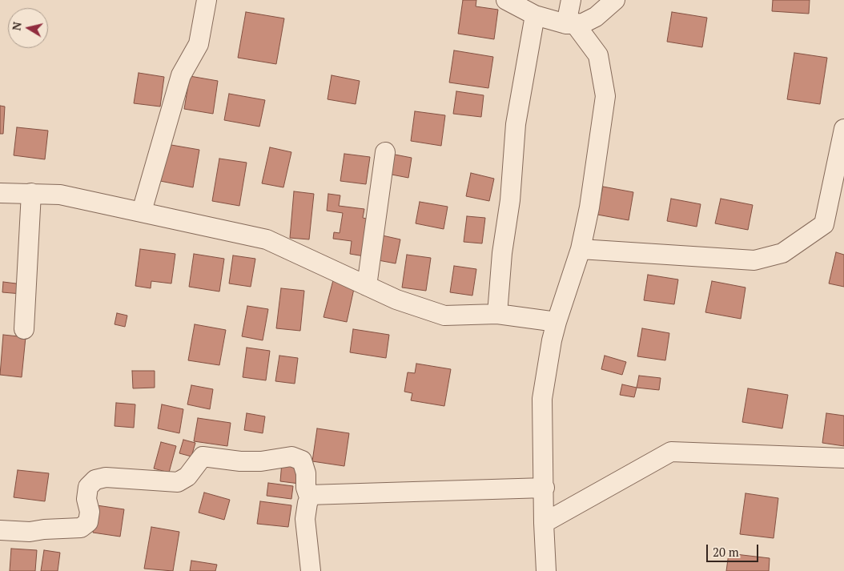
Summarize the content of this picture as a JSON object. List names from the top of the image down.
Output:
{
  "scale_bar": "20 m",
  "north": "left"
}
